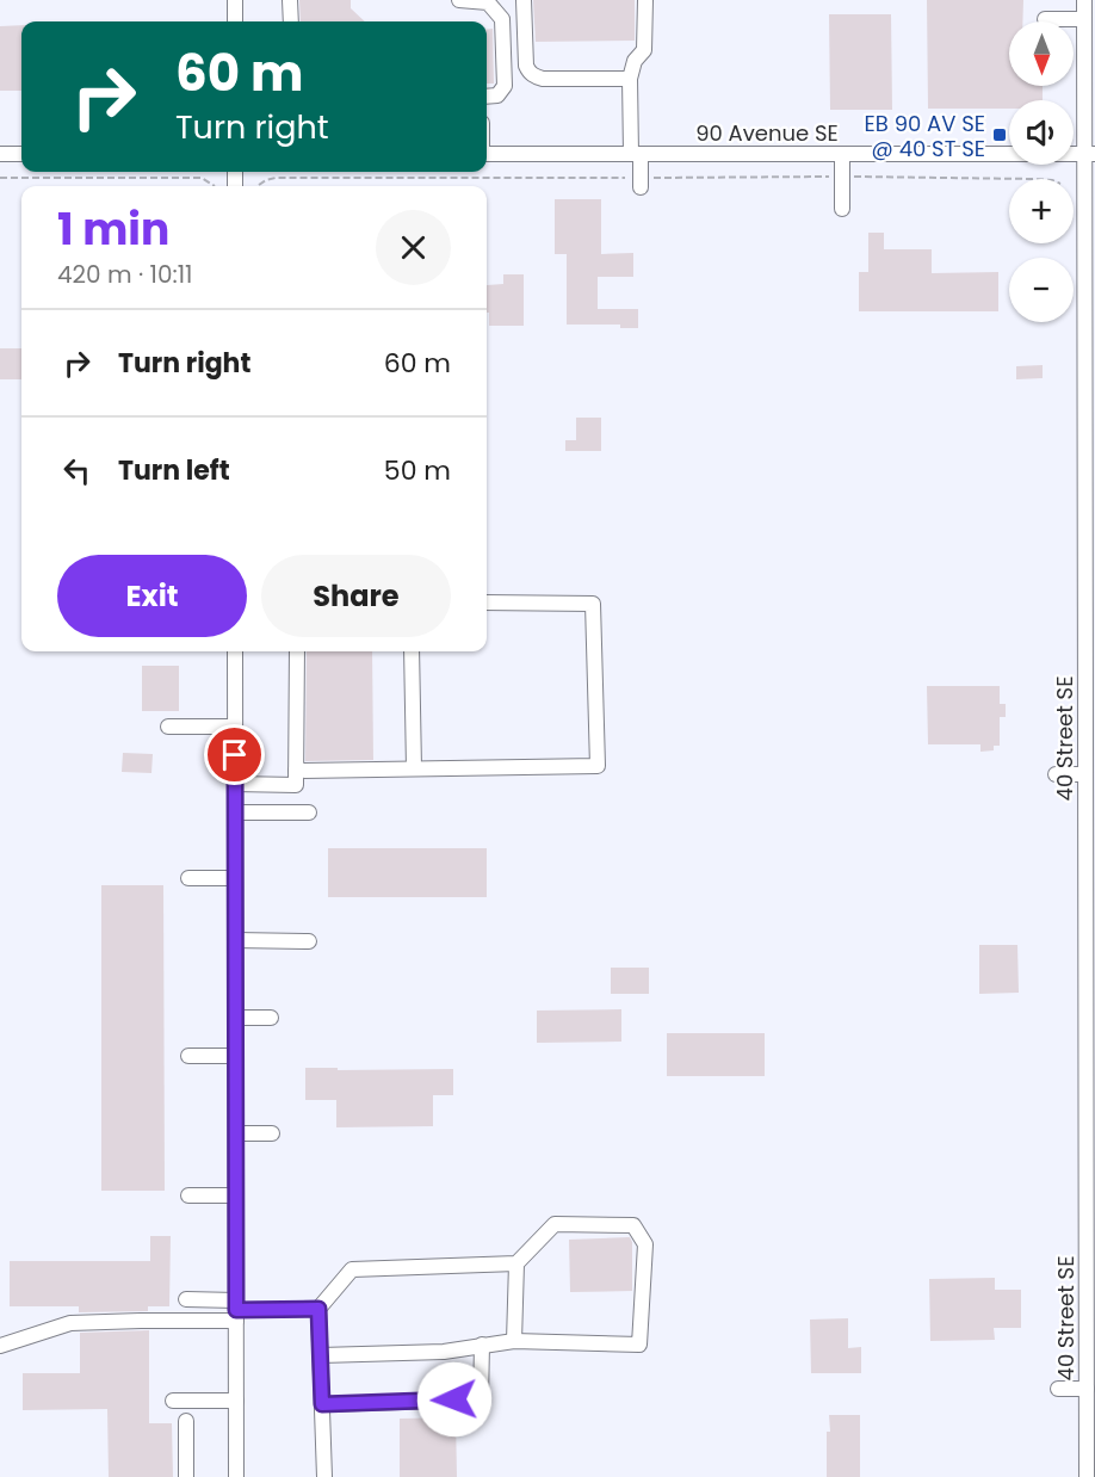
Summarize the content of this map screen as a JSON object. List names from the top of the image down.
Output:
{
  "streets": {
    "street": ["90 Avenue SE", "40 Street SE"]
  },
  "crossings": [
    ["90 Avenue SE", "40 Street SE"]
  ],
  "places": {
    "transit": ["EB 90 AV SE @ 40 ST SE"]
  },
  "north": "bottom",
  "page": {
    "map_buttons": ["+", "−"],
    "turn": ["60 m", "Turn right"],
    "heading": ["1 min", "420 m · 10:11"],
    "list": [
      {
        "name": "Turn right",
        "value": "60 m"
      },
      {
        "name": "Turn left",
        "value": "50 m"
      }
    ],
    "buttons": ["Exit", "Share"]
  }
}
